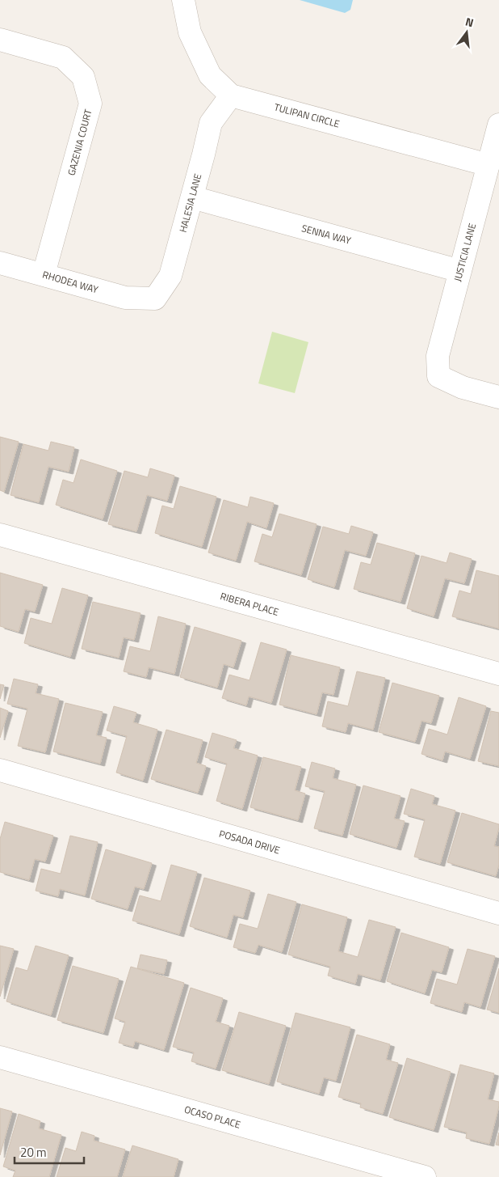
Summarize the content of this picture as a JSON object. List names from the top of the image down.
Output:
{
  "streets": {
    "street": [
      "TULIPAN CIRCLE",
      "GAZENIA COURT",
      "HALESIA LANE",
      "SENNA WAY",
      "JUSTICIA LANE",
      "RHODEA WAY",
      "RIBERA PLACE",
      "POSADA DRIVE",
      "OCASO PLACE"
    ]
  },
  "crossings": [
    ["TULIPAN CIRCLE", "HALESIA LANE"],
    ["TULIPAN CIRCLE", "JUSTICIA LANE"],
    ["GAZENIA COURT", "RHODEA WAY"],
    ["HALESIA LANE", "SENNA WAY"],
    ["HALESIA LANE", "RHODEA WAY"],
    ["SENNA WAY", "JUSTICIA LANE"]
  ],
  "scale_bar": "20 m",
  "north": "top"
}
